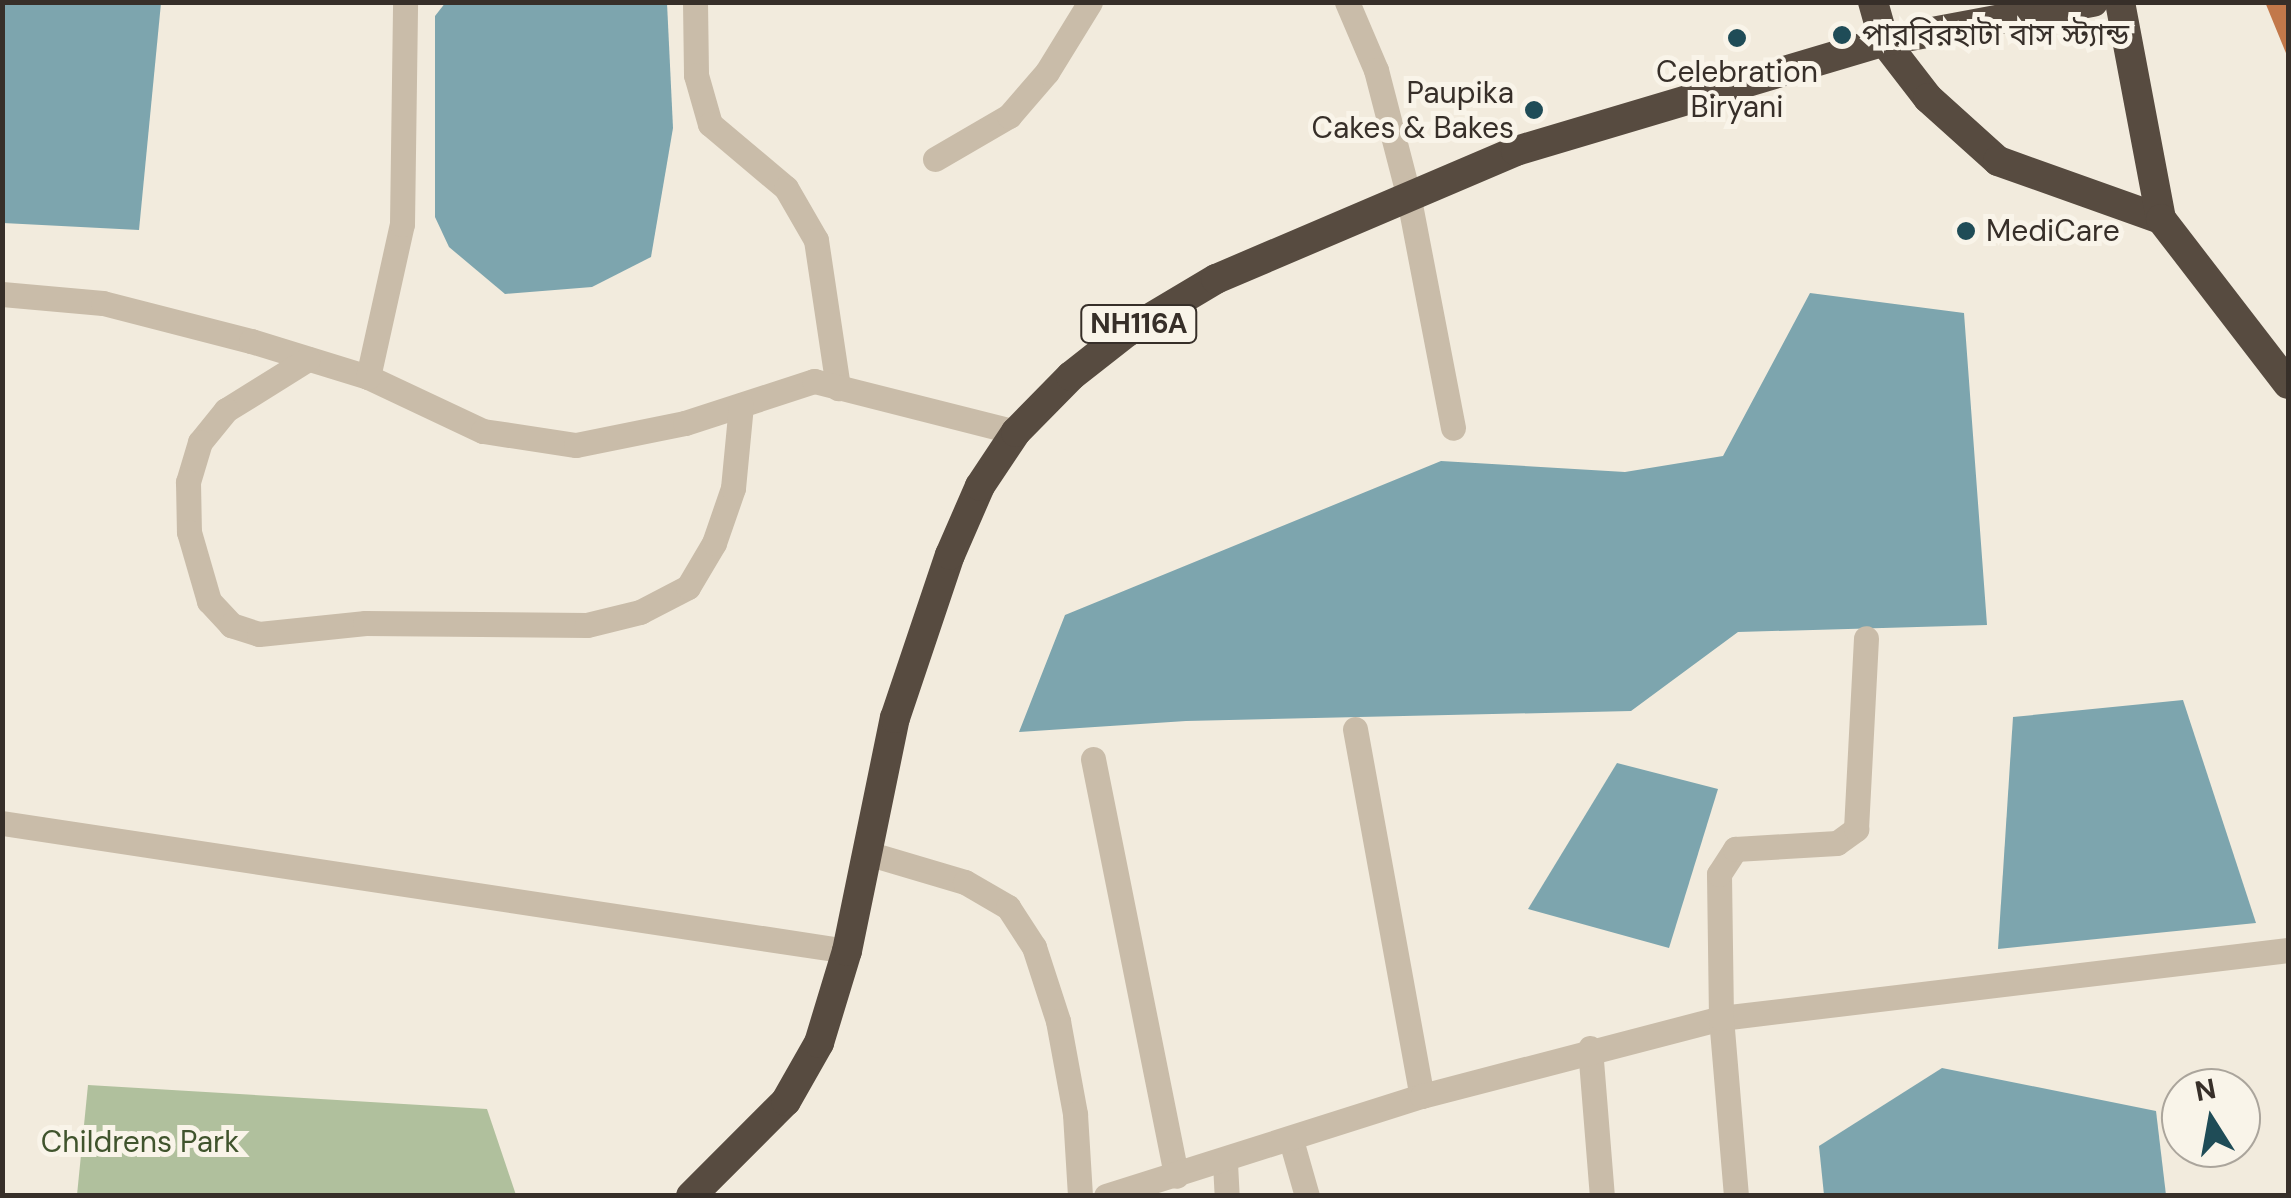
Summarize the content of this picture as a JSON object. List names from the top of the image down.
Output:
{
  "streets": {
    "highway": ["NH116A"]
  },
  "parks": ["Childrens Park"],
  "places": [
    "পারবিরহাটা বাস স্ট্যান্ড",
    "Celebration Biryani",
    "Paupika Cakes & Bakes",
    "MediCare"
  ],
  "north": "top"
}
